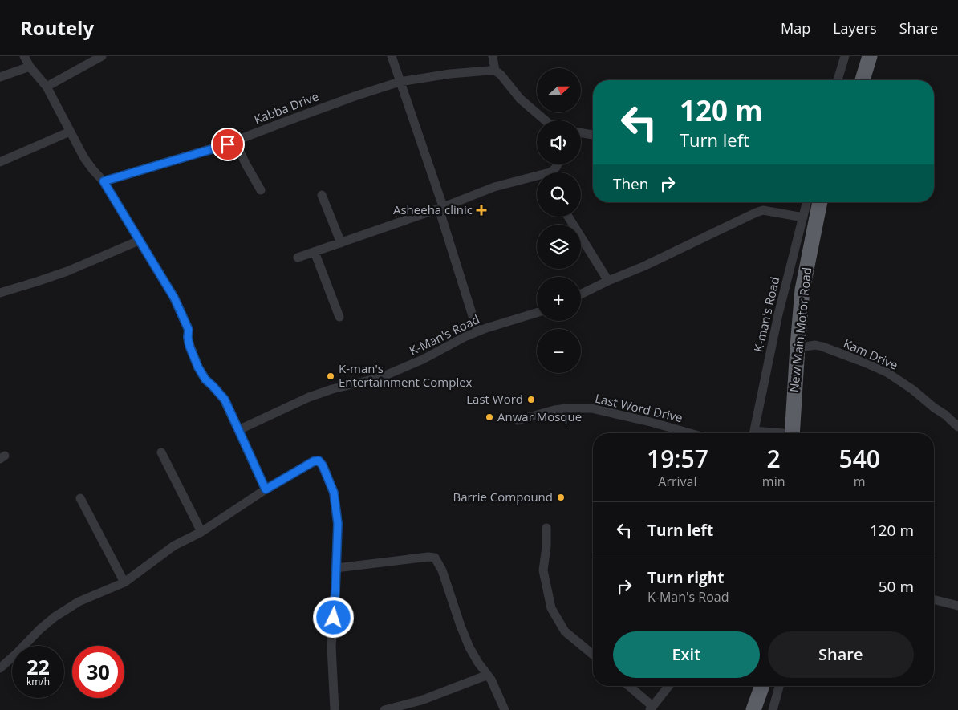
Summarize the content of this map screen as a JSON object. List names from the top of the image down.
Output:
{
  "streets": {
    "highway": ["New Main Motor Road"],
    "street": [
      "Kabba Drive",
      "K-man's Road",
      "K-Man's Road",
      "Kam Drive",
      "Last Word Drive"
    ]
  },
  "crossings": [
    ["New Main Motor Road", "Kam Drive"]
  ],
  "places": {
    "health": ["Asheeha clinic"],
    "other": [
      "K-man's Entertainment Complex",
      "Last Word",
      "Anwar Mosque",
      "Barrie Compound"
    ]
  },
  "north": "right",
  "page": {
    "header": "Routely",
    "nav": ["Map", "Layers", "Share"],
    "map_buttons": ["+", "−"],
    "turn": ["120 m", "Turn left"],
    "then": "Then",
    "eta": [
      "19:57",
      "Arrival",
      "2",
      "min",
      "540",
      "m"
    ],
    "list": [
      {
        "name": "Turn left",
        "value": "120 m"
      },
      {
        "name": "Turn right",
        "note": "K-Man's Road",
        "value": "50 m"
      }
    ],
    "buttons": ["Exit", "Share"],
    "speed": "22 km/h",
    "limit": "30"
  }
}
